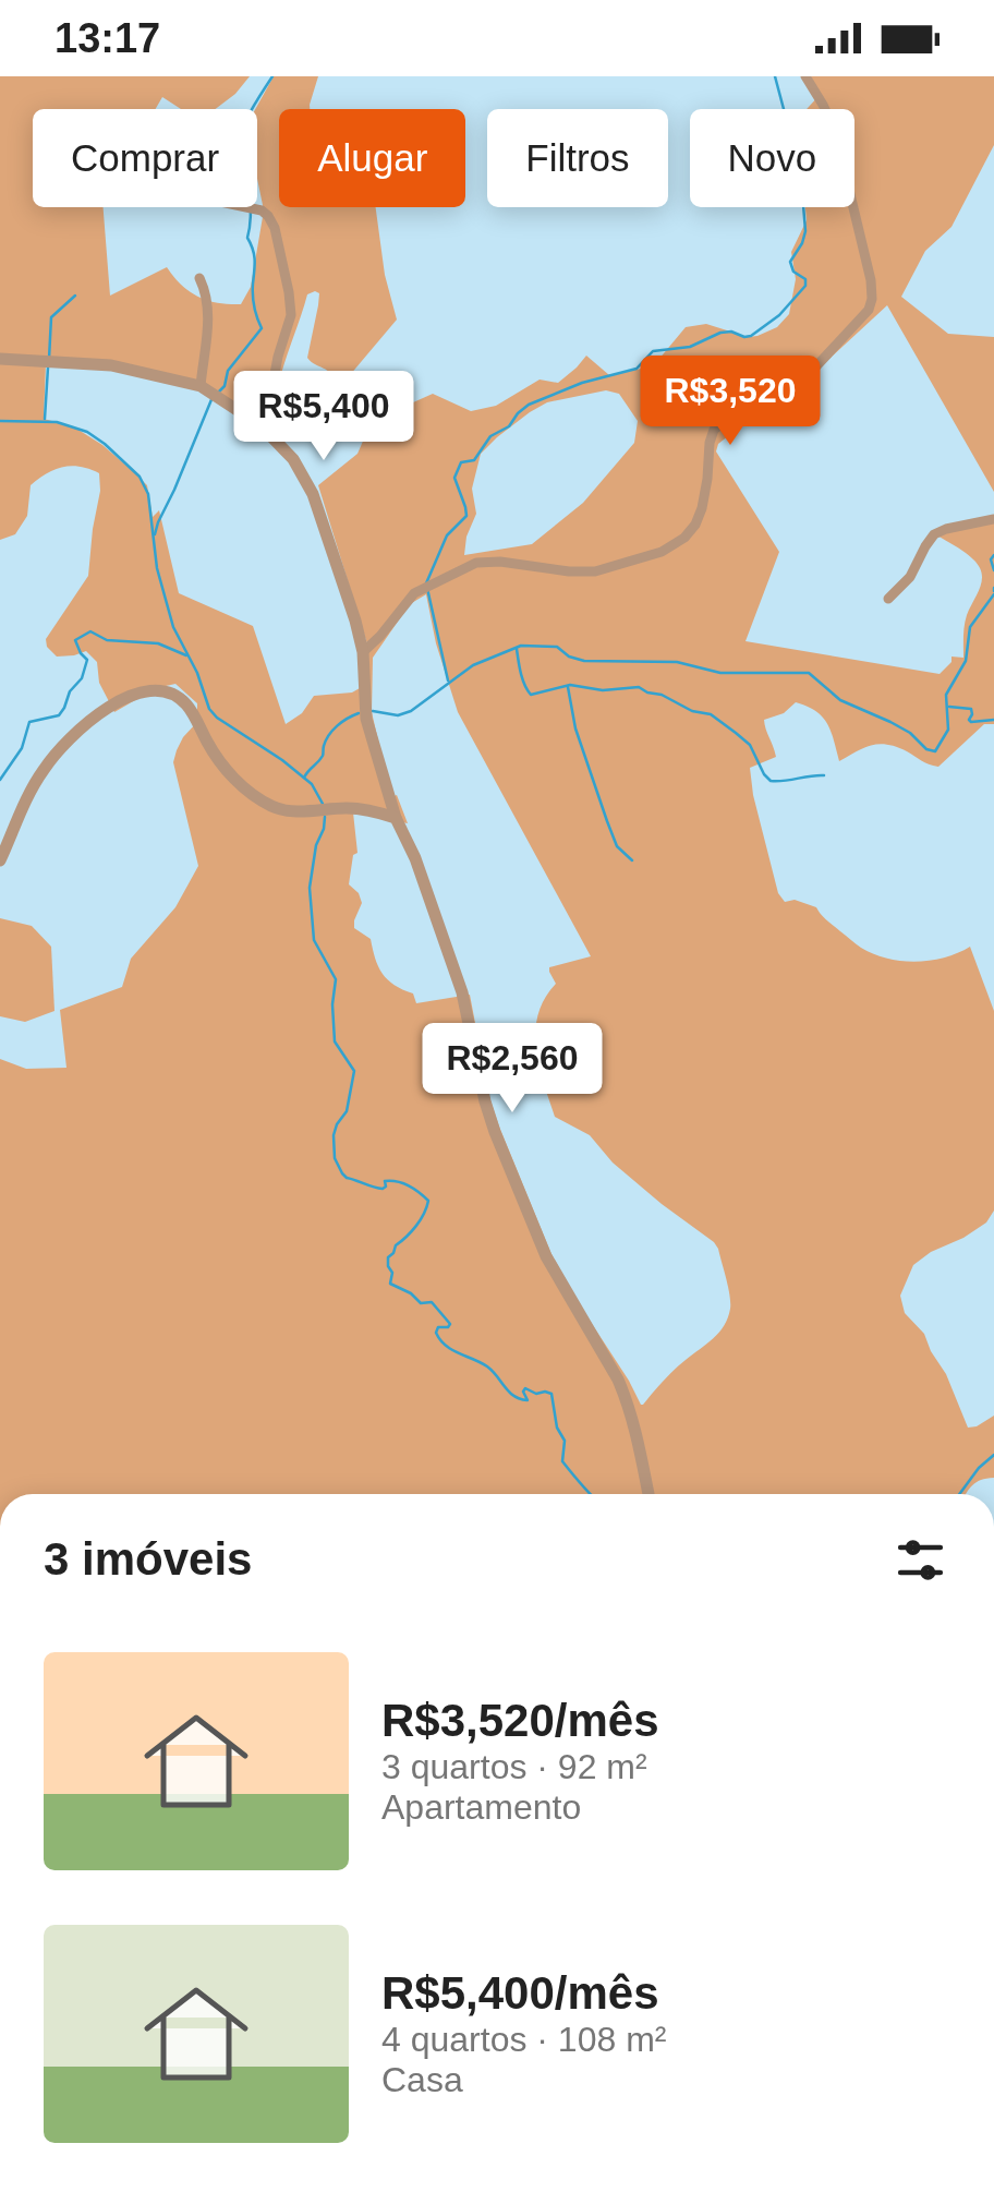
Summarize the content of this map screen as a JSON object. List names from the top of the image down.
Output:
{
  "page": {
    "status": "13:17",
    "chip": [
      "Comprar",
      "Alugar",
      "Filtros",
      "Novo"
    ],
    "price": ["R$3,520", "R$5,400", "R$2,560"],
    "heading": "3 imóveis",
    "list": [
      {
        "name": "R$3,520/mês",
        "note": "3 quartos · 92 m² · Apartamento"
      },
      {
        "name": "R$5,400/mês",
        "note": "4 quartos · 108 m² · Casa"
      }
    ]
  }
}
